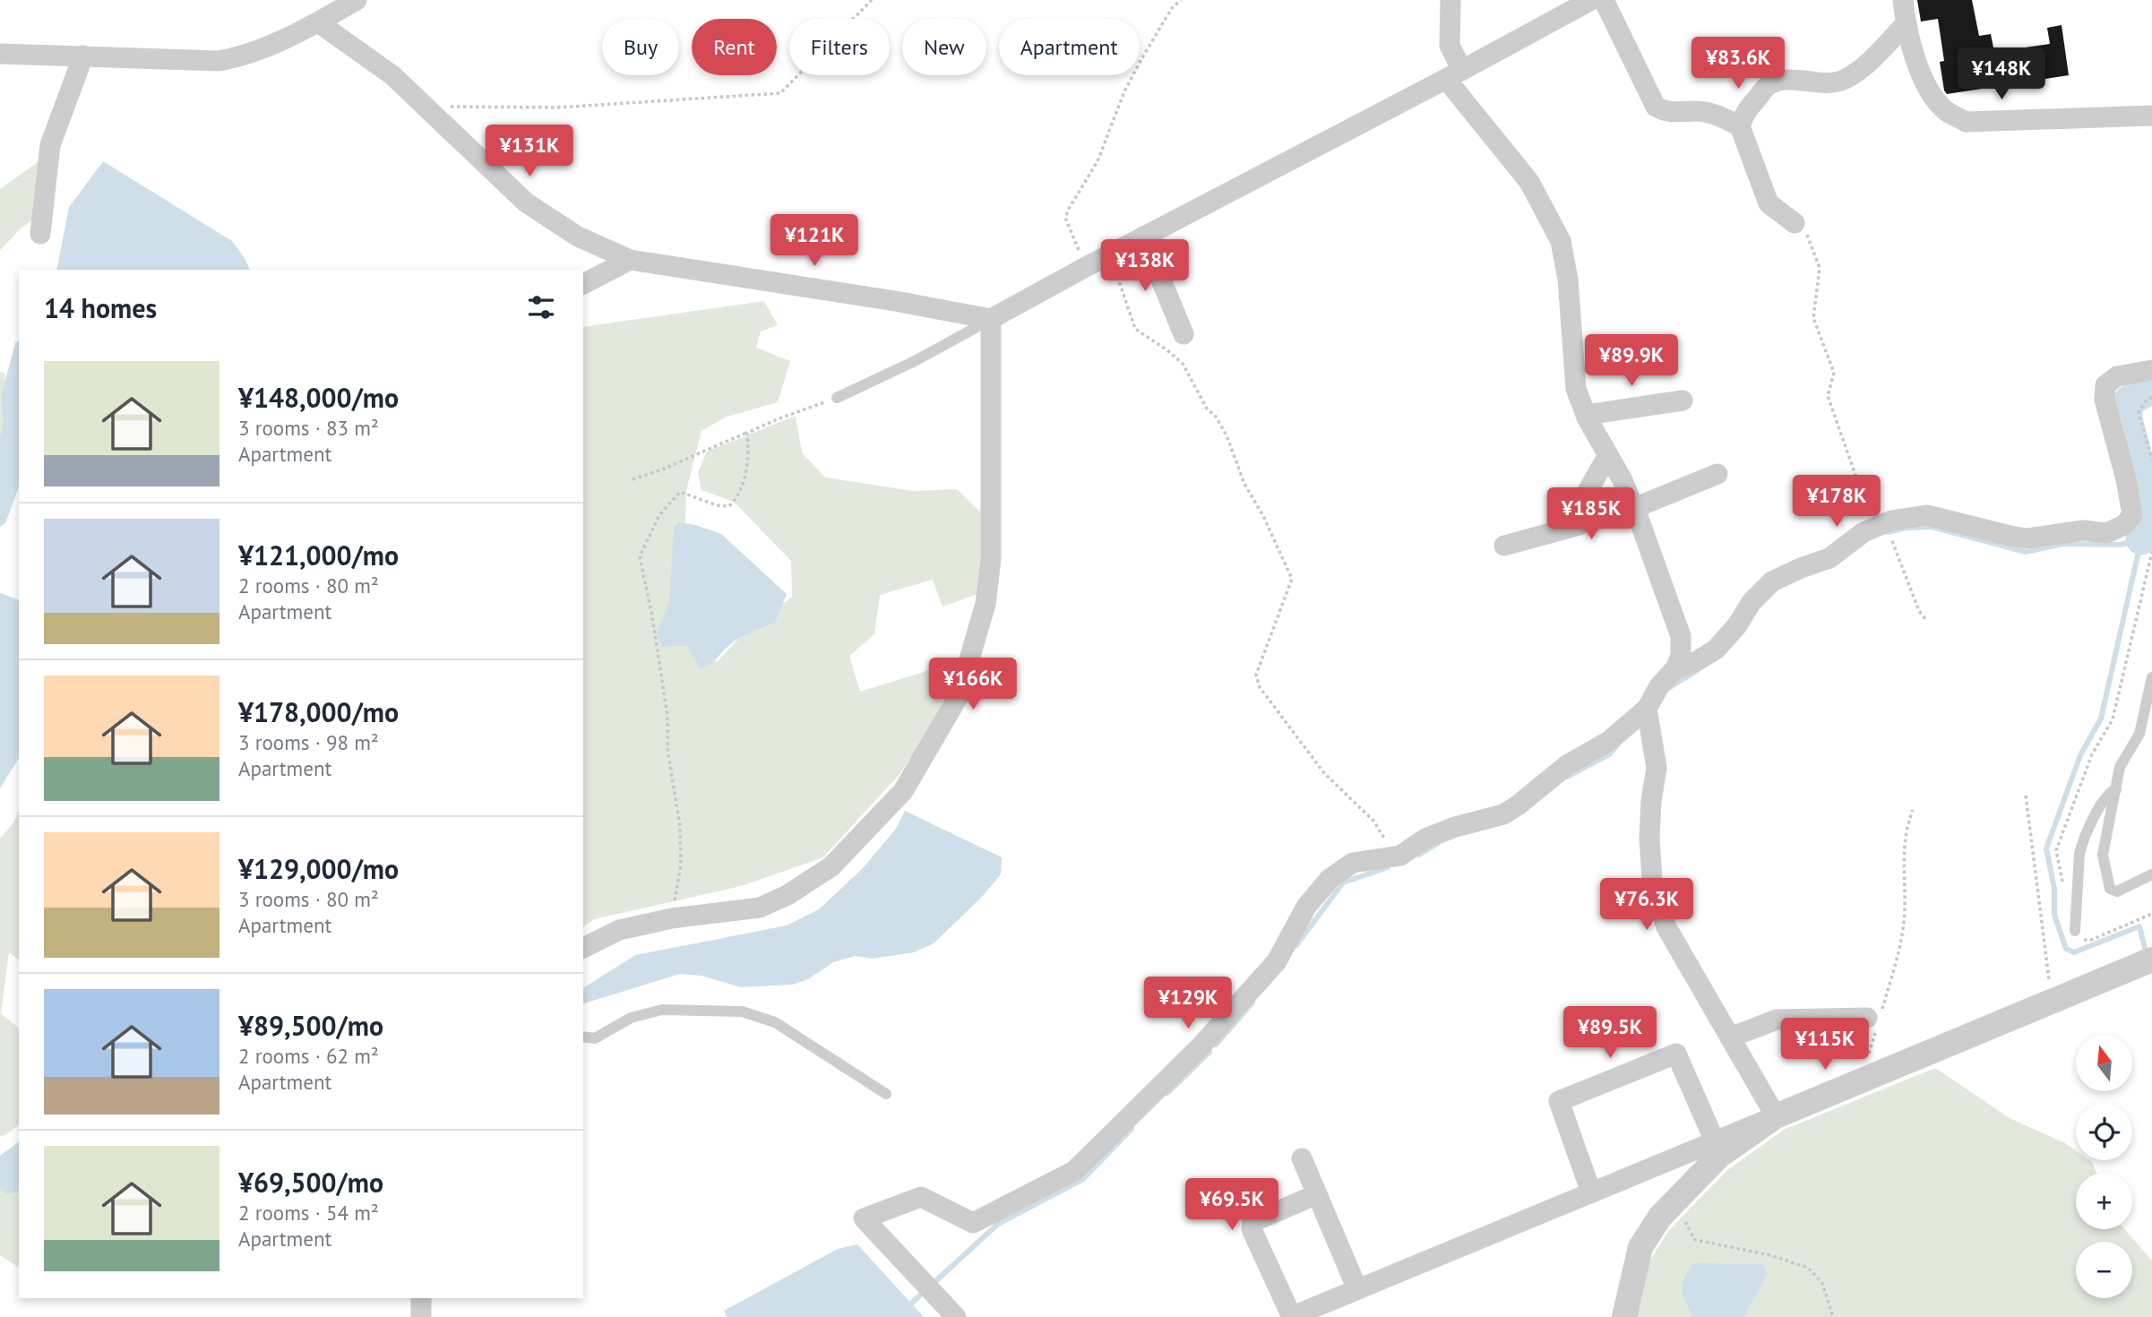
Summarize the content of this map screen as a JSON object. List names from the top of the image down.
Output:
{
  "north": "top",
  "page": {
    "chip": [
      "Buy",
      "Rent",
      "Filters",
      "New",
      "Apartment"
    ],
    "price": [
      "¥83.6K",
      "¥148K",
      "¥131K",
      "¥121K",
      "¥138K",
      "¥89.9K",
      "¥178K",
      "¥185K",
      "¥166K",
      "¥76.3K",
      "¥129K",
      "¥89.5K",
      "¥115K",
      "¥69.5K"
    ],
    "heading": "14 homes",
    "list": [
      {
        "name": "¥148,000/mo",
        "note": "3 rooms · 83 m² · Apartment"
      },
      {
        "name": "¥121,000/mo",
        "note": "2 rooms · 80 m² · Apartment"
      },
      {
        "name": "¥178,000/mo",
        "note": "3 rooms · 98 m² · Apartment"
      },
      {
        "name": "¥129,000/mo",
        "note": "3 rooms · 80 m² · Apartment"
      },
      {
        "name": "¥89,500/mo",
        "note": "2 rooms · 62 m² · Apartment"
      },
      {
        "name": "¥69,500/mo",
        "note": "2 rooms · 54 m² · Apartment"
      }
    ],
    "map_buttons": ["+", "−"]
  }
}
